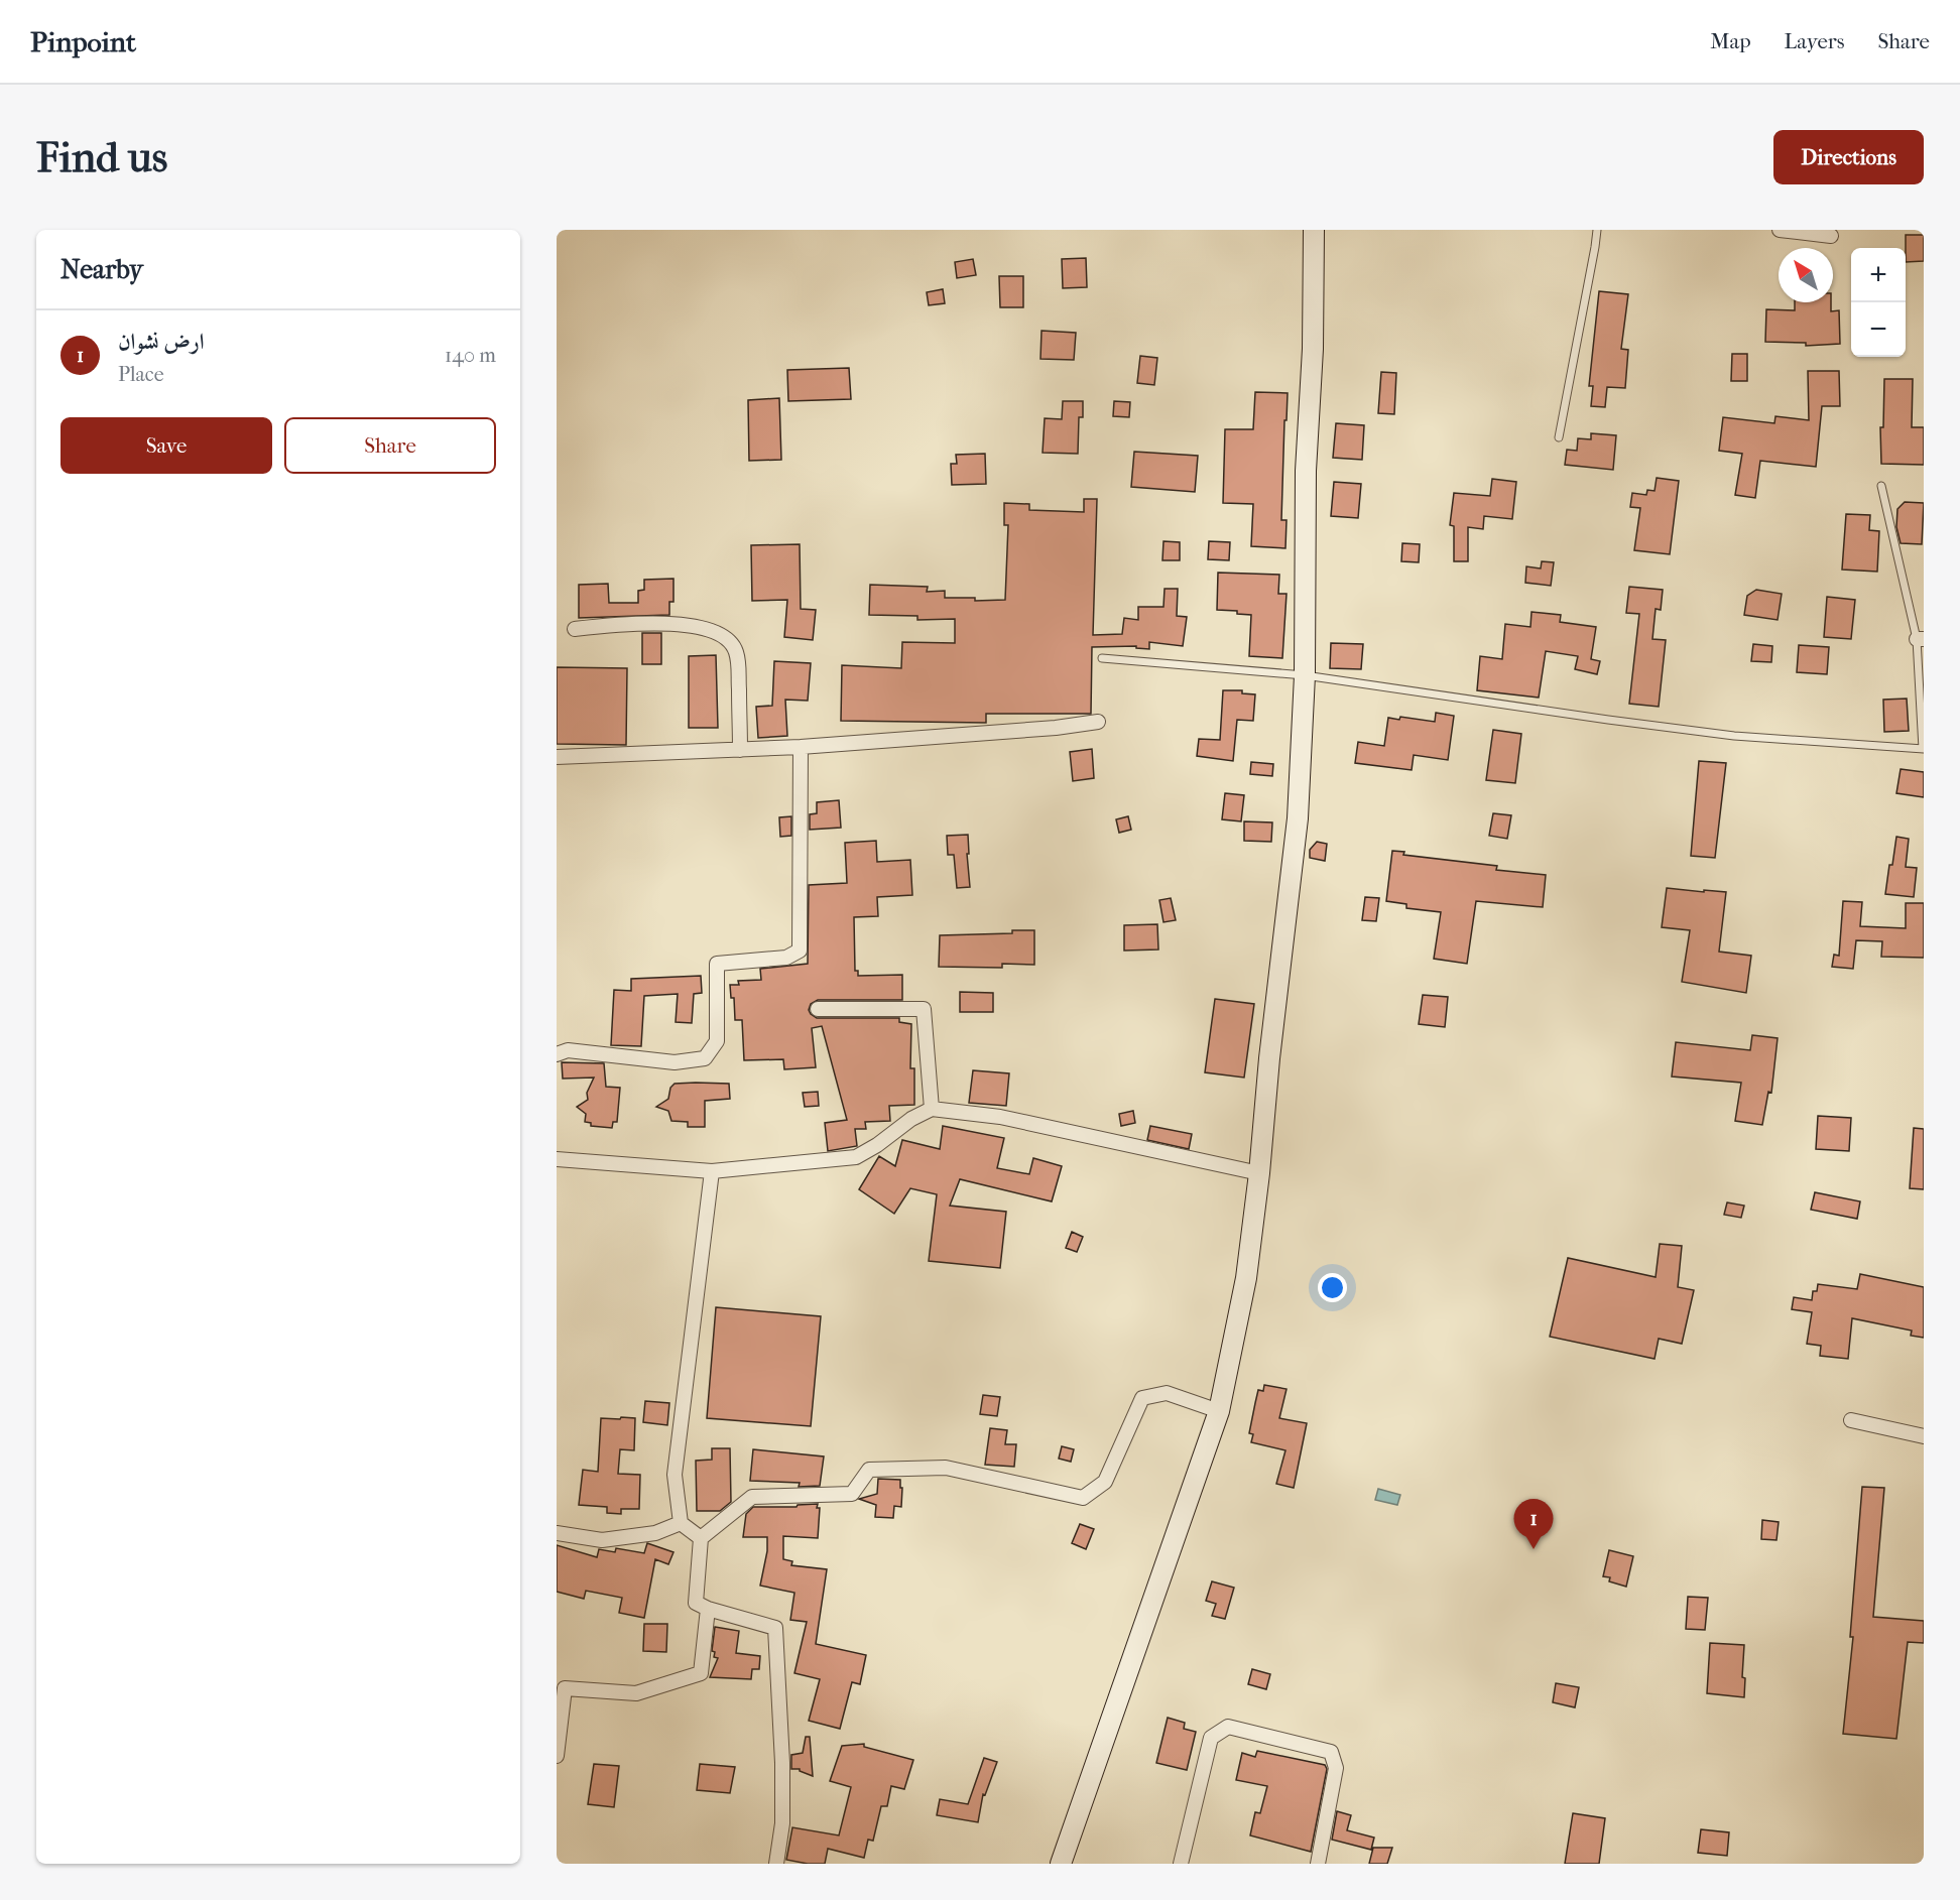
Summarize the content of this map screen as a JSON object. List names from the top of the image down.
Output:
{
  "north": "top left",
  "page": {
    "header": "Pinpoint",
    "nav": ["Map", "Layers", "Share"],
    "buttons": [
      "Directions",
      ["Save", "Share"]
    ],
    "title": "Find us",
    "heading": "Nearby",
    "map_buttons": ["+", "−"],
    "list": [
      {
        "mark": "1",
        "name": "ارض نشوان",
        "note": "Place",
        "value": "140 m"
      }
    ],
    "pins": "1"
  }
}
